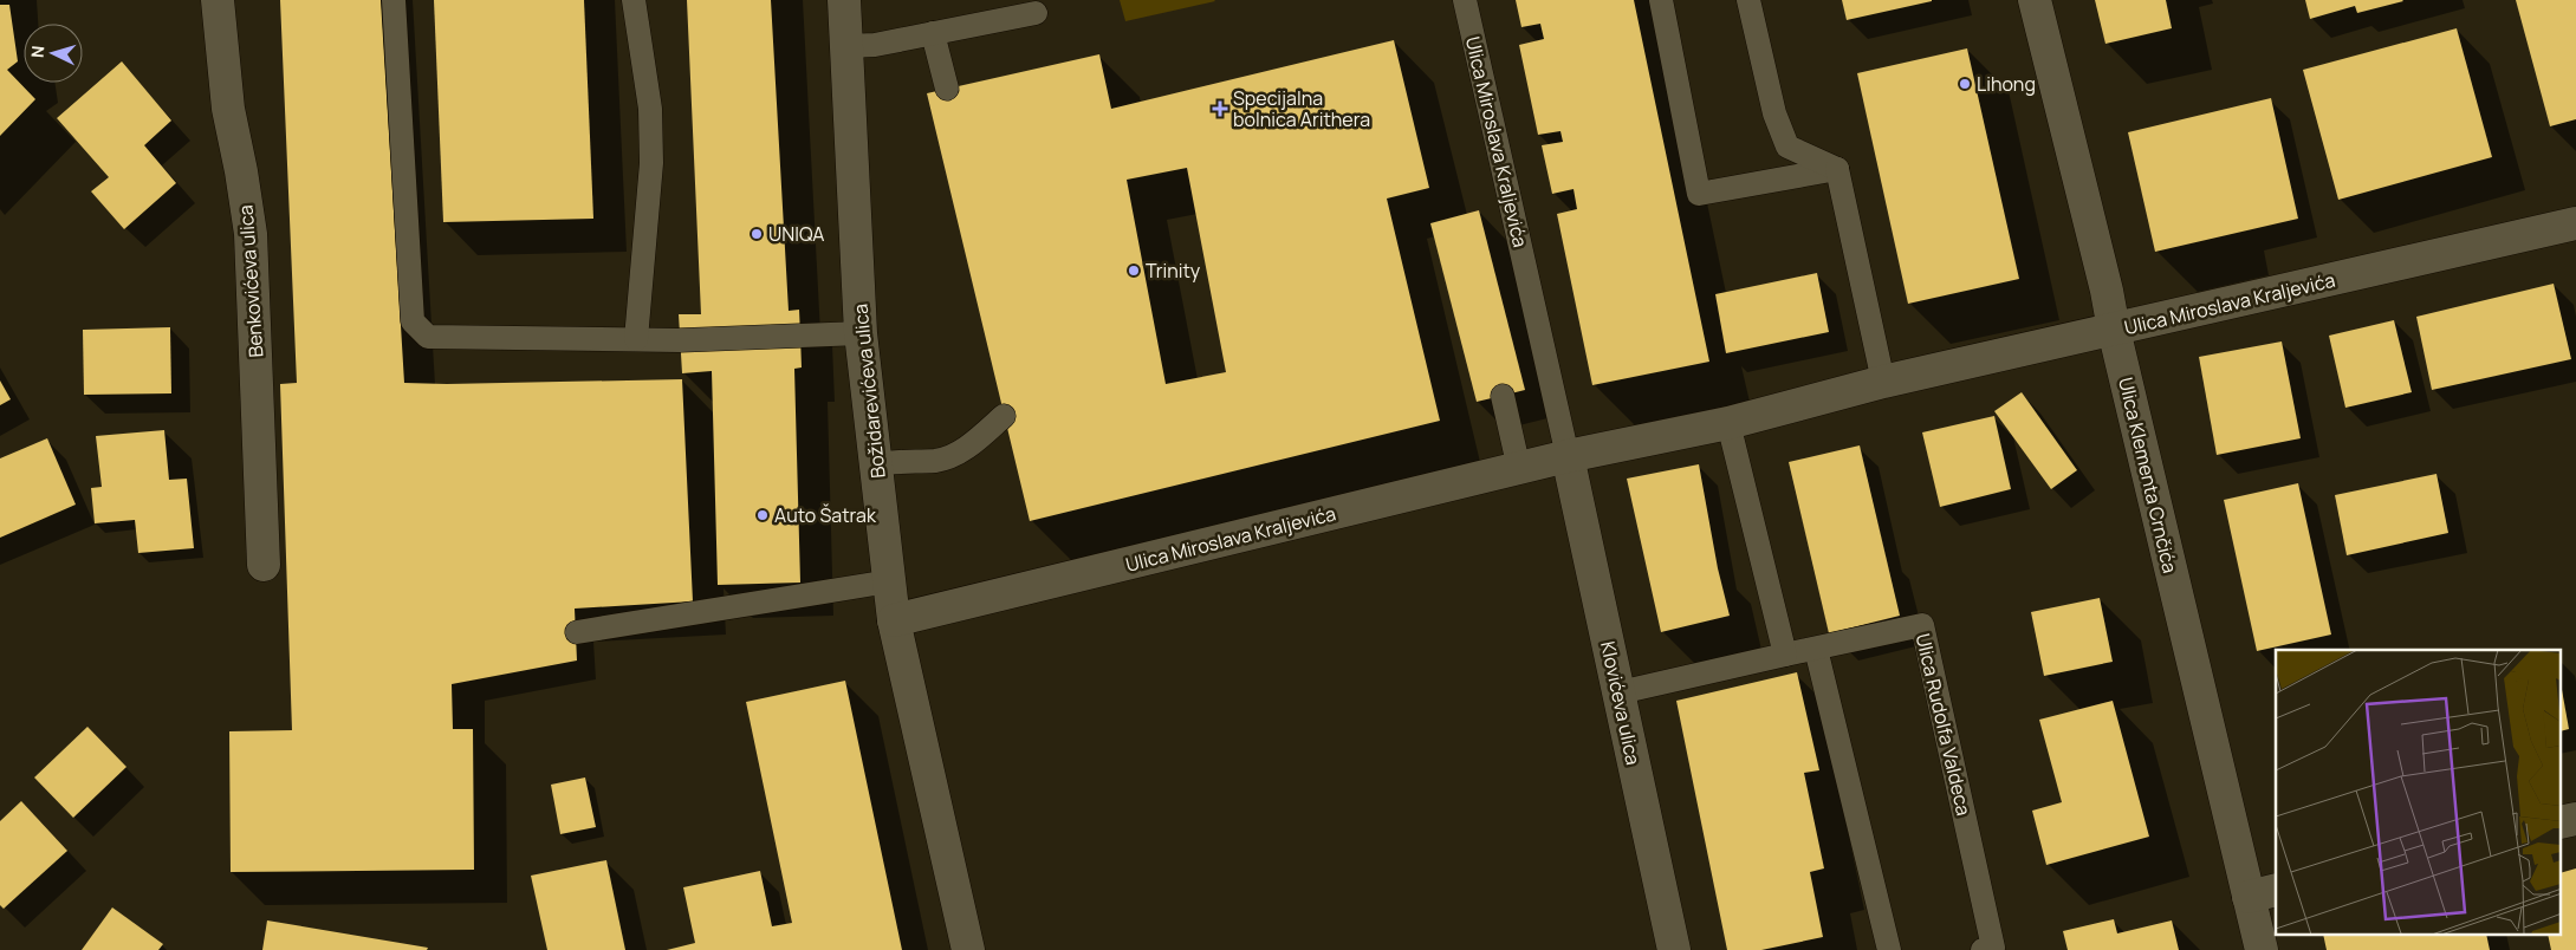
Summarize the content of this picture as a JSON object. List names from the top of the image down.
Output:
{
  "streets": {
    "street": [
      "Ulica Miroslava Kraljevića",
      "Benkovićeva ulica",
      "Božidarevićeva ulica",
      "Ulica Klementa Crnčića",
      "Klovićeva ulica"
    ],
    "lane": ["Ulica Rudolfa Valdeca"]
  },
  "crossings": [
    ["Ulica Miroslava Kraljevića", "Božidarevićeva ulica"],
    ["Ulica Miroslava Kraljevića", "Ulica Klementa Crnčića"],
    ["Ulica Miroslava Kraljevića", "Klovićeva ulica"],
    ["Klovićeva ulica", "Ulica Rudolfa Valdeca"]
  ],
  "places": {
    "other": [
      "Lihong",
      "UNIQA",
      "Trinity",
      "Auto Šatrak"
    ],
    "health": ["Specijalna bolnica Arithera"]
  },
  "north": "left"
}
